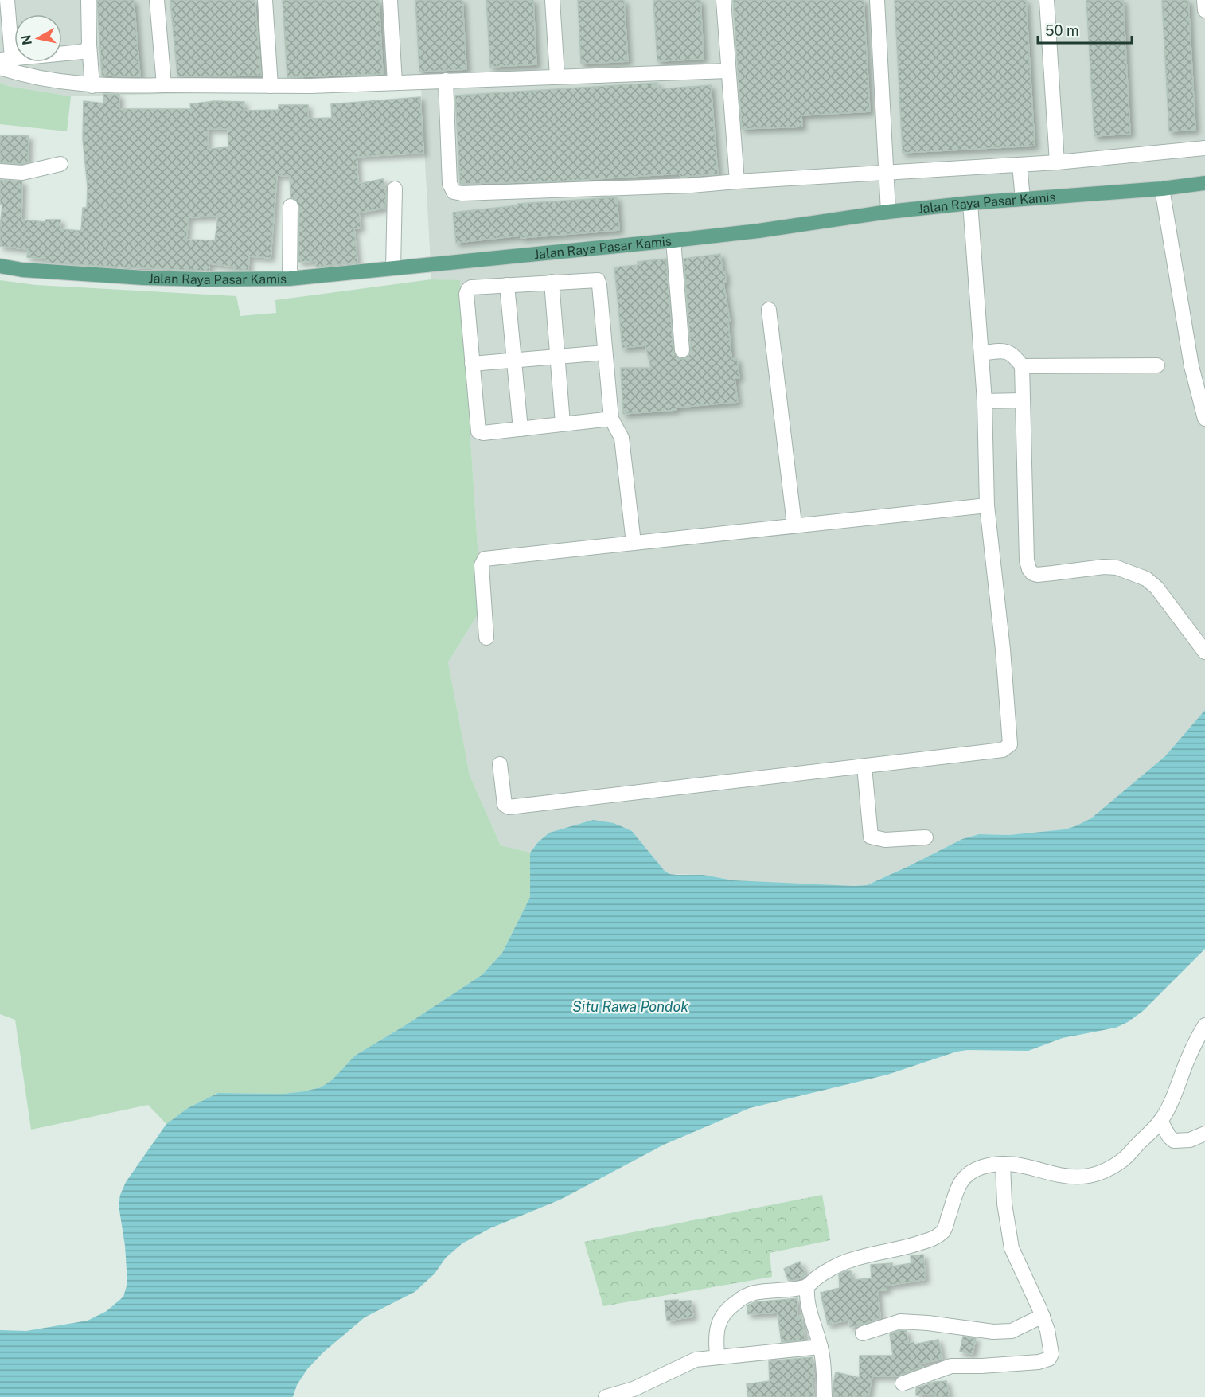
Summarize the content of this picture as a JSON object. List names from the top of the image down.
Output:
{
  "streets": {
    "main road": ["Jalan Raya Pasar Kamis"]
  },
  "water": ["Situ Rawa Pondok"],
  "scale_bar": "50 m",
  "north": "left"
}
